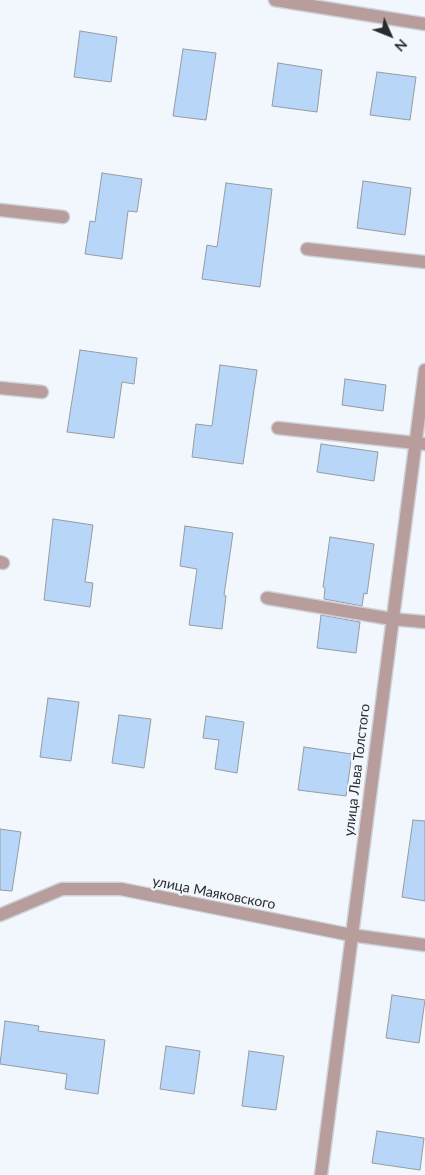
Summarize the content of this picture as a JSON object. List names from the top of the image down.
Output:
{
  "streets": {
    "street": ["улица Льва Толстого", "улица Маяковского"]
  },
  "crossings": [
    ["улица Льва Толстого", "улица Маяковского"]
  ],
  "north": "bottom right"
}
